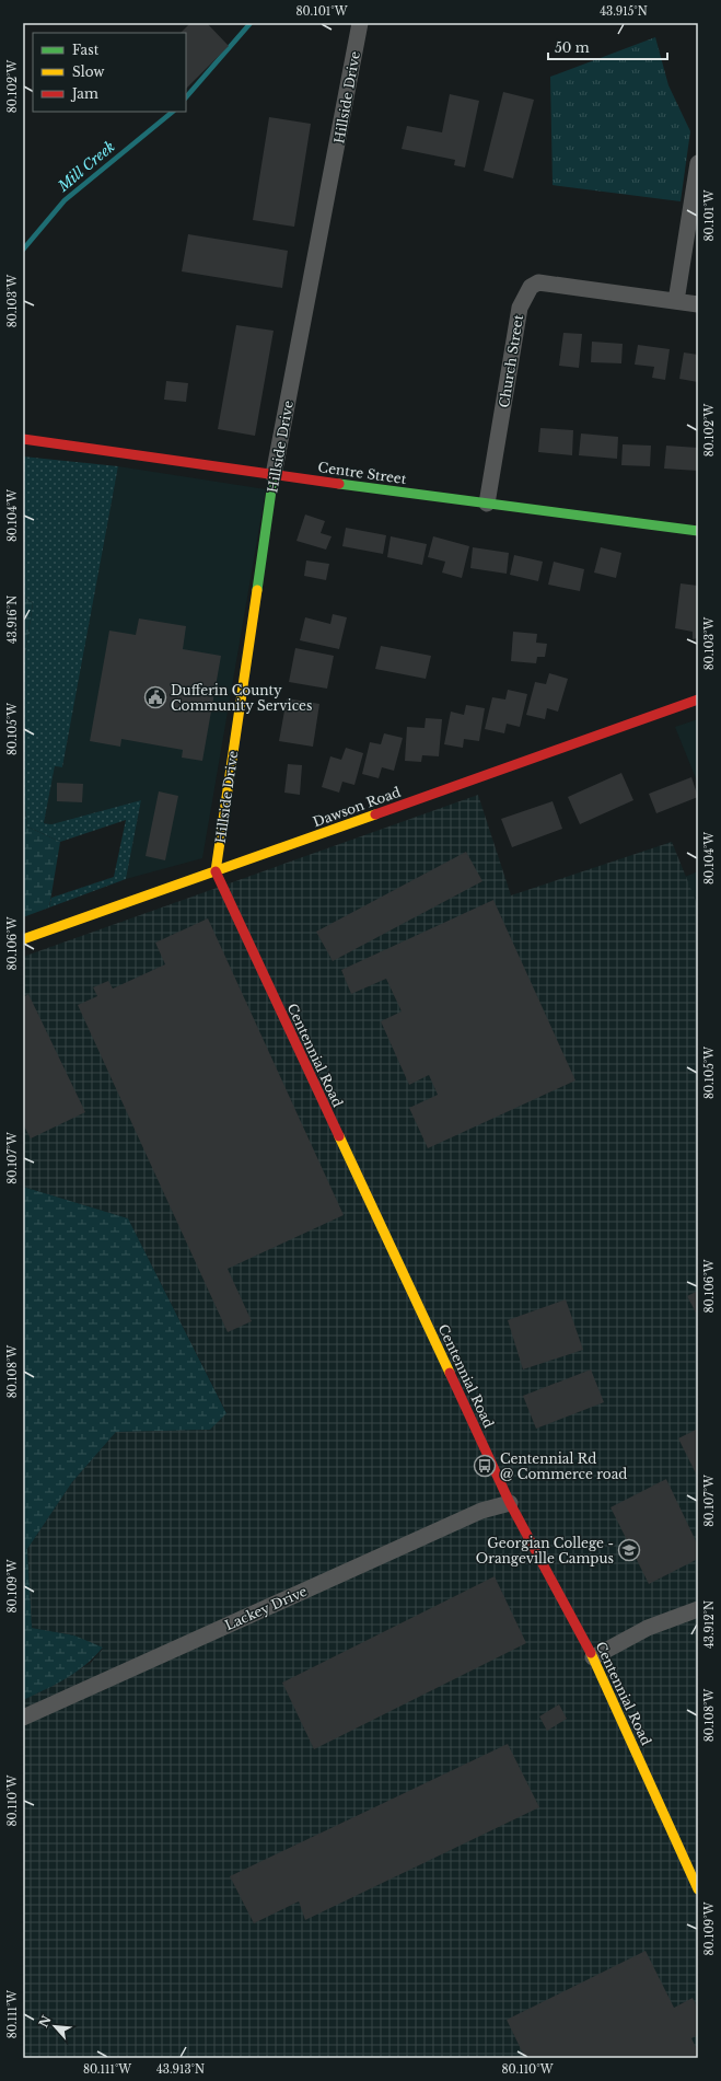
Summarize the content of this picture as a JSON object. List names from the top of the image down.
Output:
{
  "streets": {
    "street": [
      "Hillside Drive",
      "Church Street",
      "Centre Street",
      "Dawson Road",
      "Centennial Road",
      "Lackey Drive"
    ]
  },
  "crossings": [
    ["Hillside Drive", "Centre Street"],
    ["Hillside Drive", "Dawson Road"],
    ["Hillside Drive", "Centennial Road"],
    ["Church Street", "Centre Street"],
    ["Dawson Road", "Centennial Road"],
    ["Centennial Road", "Lackey Drive"]
  ],
  "water": ["Mill Creek"],
  "places": {
    "public building": ["Dufferin County Community Services"],
    "bus stop": ["Centennial Rd @ Commerce road"],
    "school or university": ["Georgian College - Orangeville Campus"]
  },
  "legend": ["Fast", "Slow", "Jam"],
  "scale_bar": "50 m",
  "north": "top left",
  "coordinates": [
    "80.101°W",
    "43.915°N",
    "80.102°W",
    "80.103°W",
    "80.104°W",
    "43.916°N",
    "80.105°W",
    "80.106°W",
    "80.107°W",
    "80.108°W",
    "80.109°W",
    "43.912°N",
    "80.110°W",
    "80.111°W",
    "43.913°N"
  ]
}
